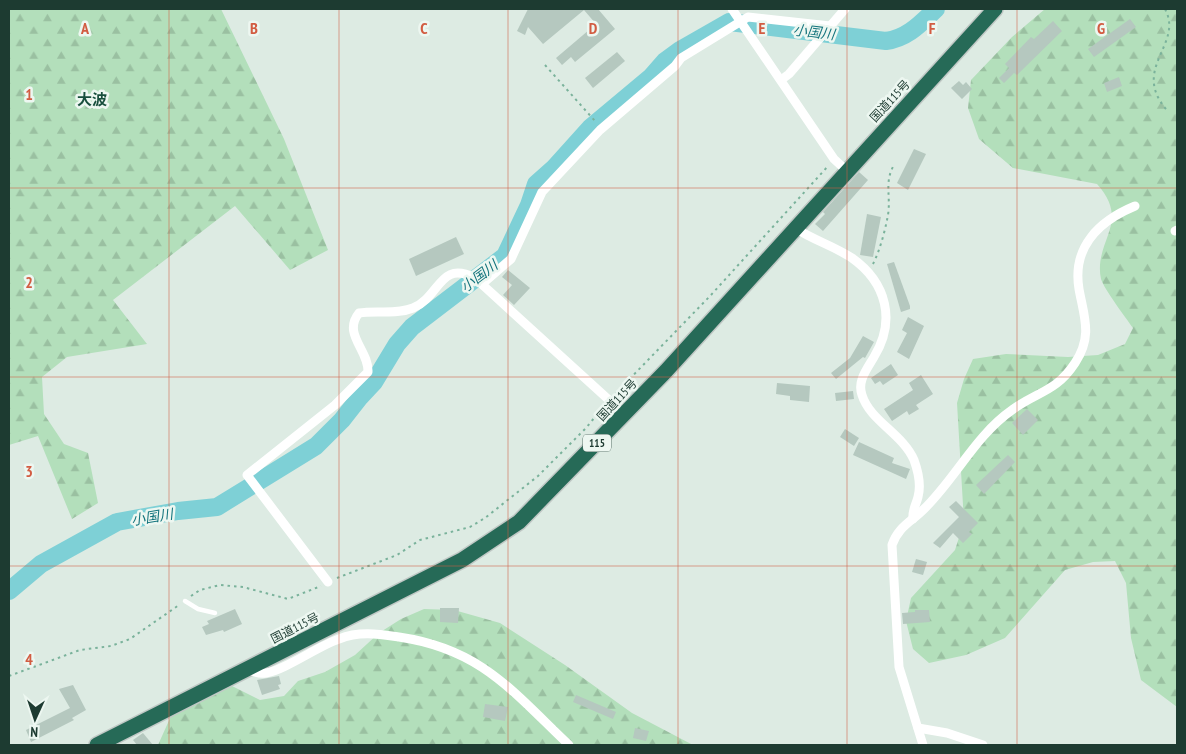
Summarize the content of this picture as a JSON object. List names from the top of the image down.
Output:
{
  "streets": {
    "highway": ["国道115号", "115"]
  },
  "districts": ["大波"],
  "water": ["小国川"],
  "north": "bottom",
  "grid": {
    "columns": [
      "A",
      "B",
      "C",
      "D",
      "E",
      "F",
      "G"
    ],
    "rows": [
      "1",
      "2",
      "3",
      "4"
    ]
  }
}
